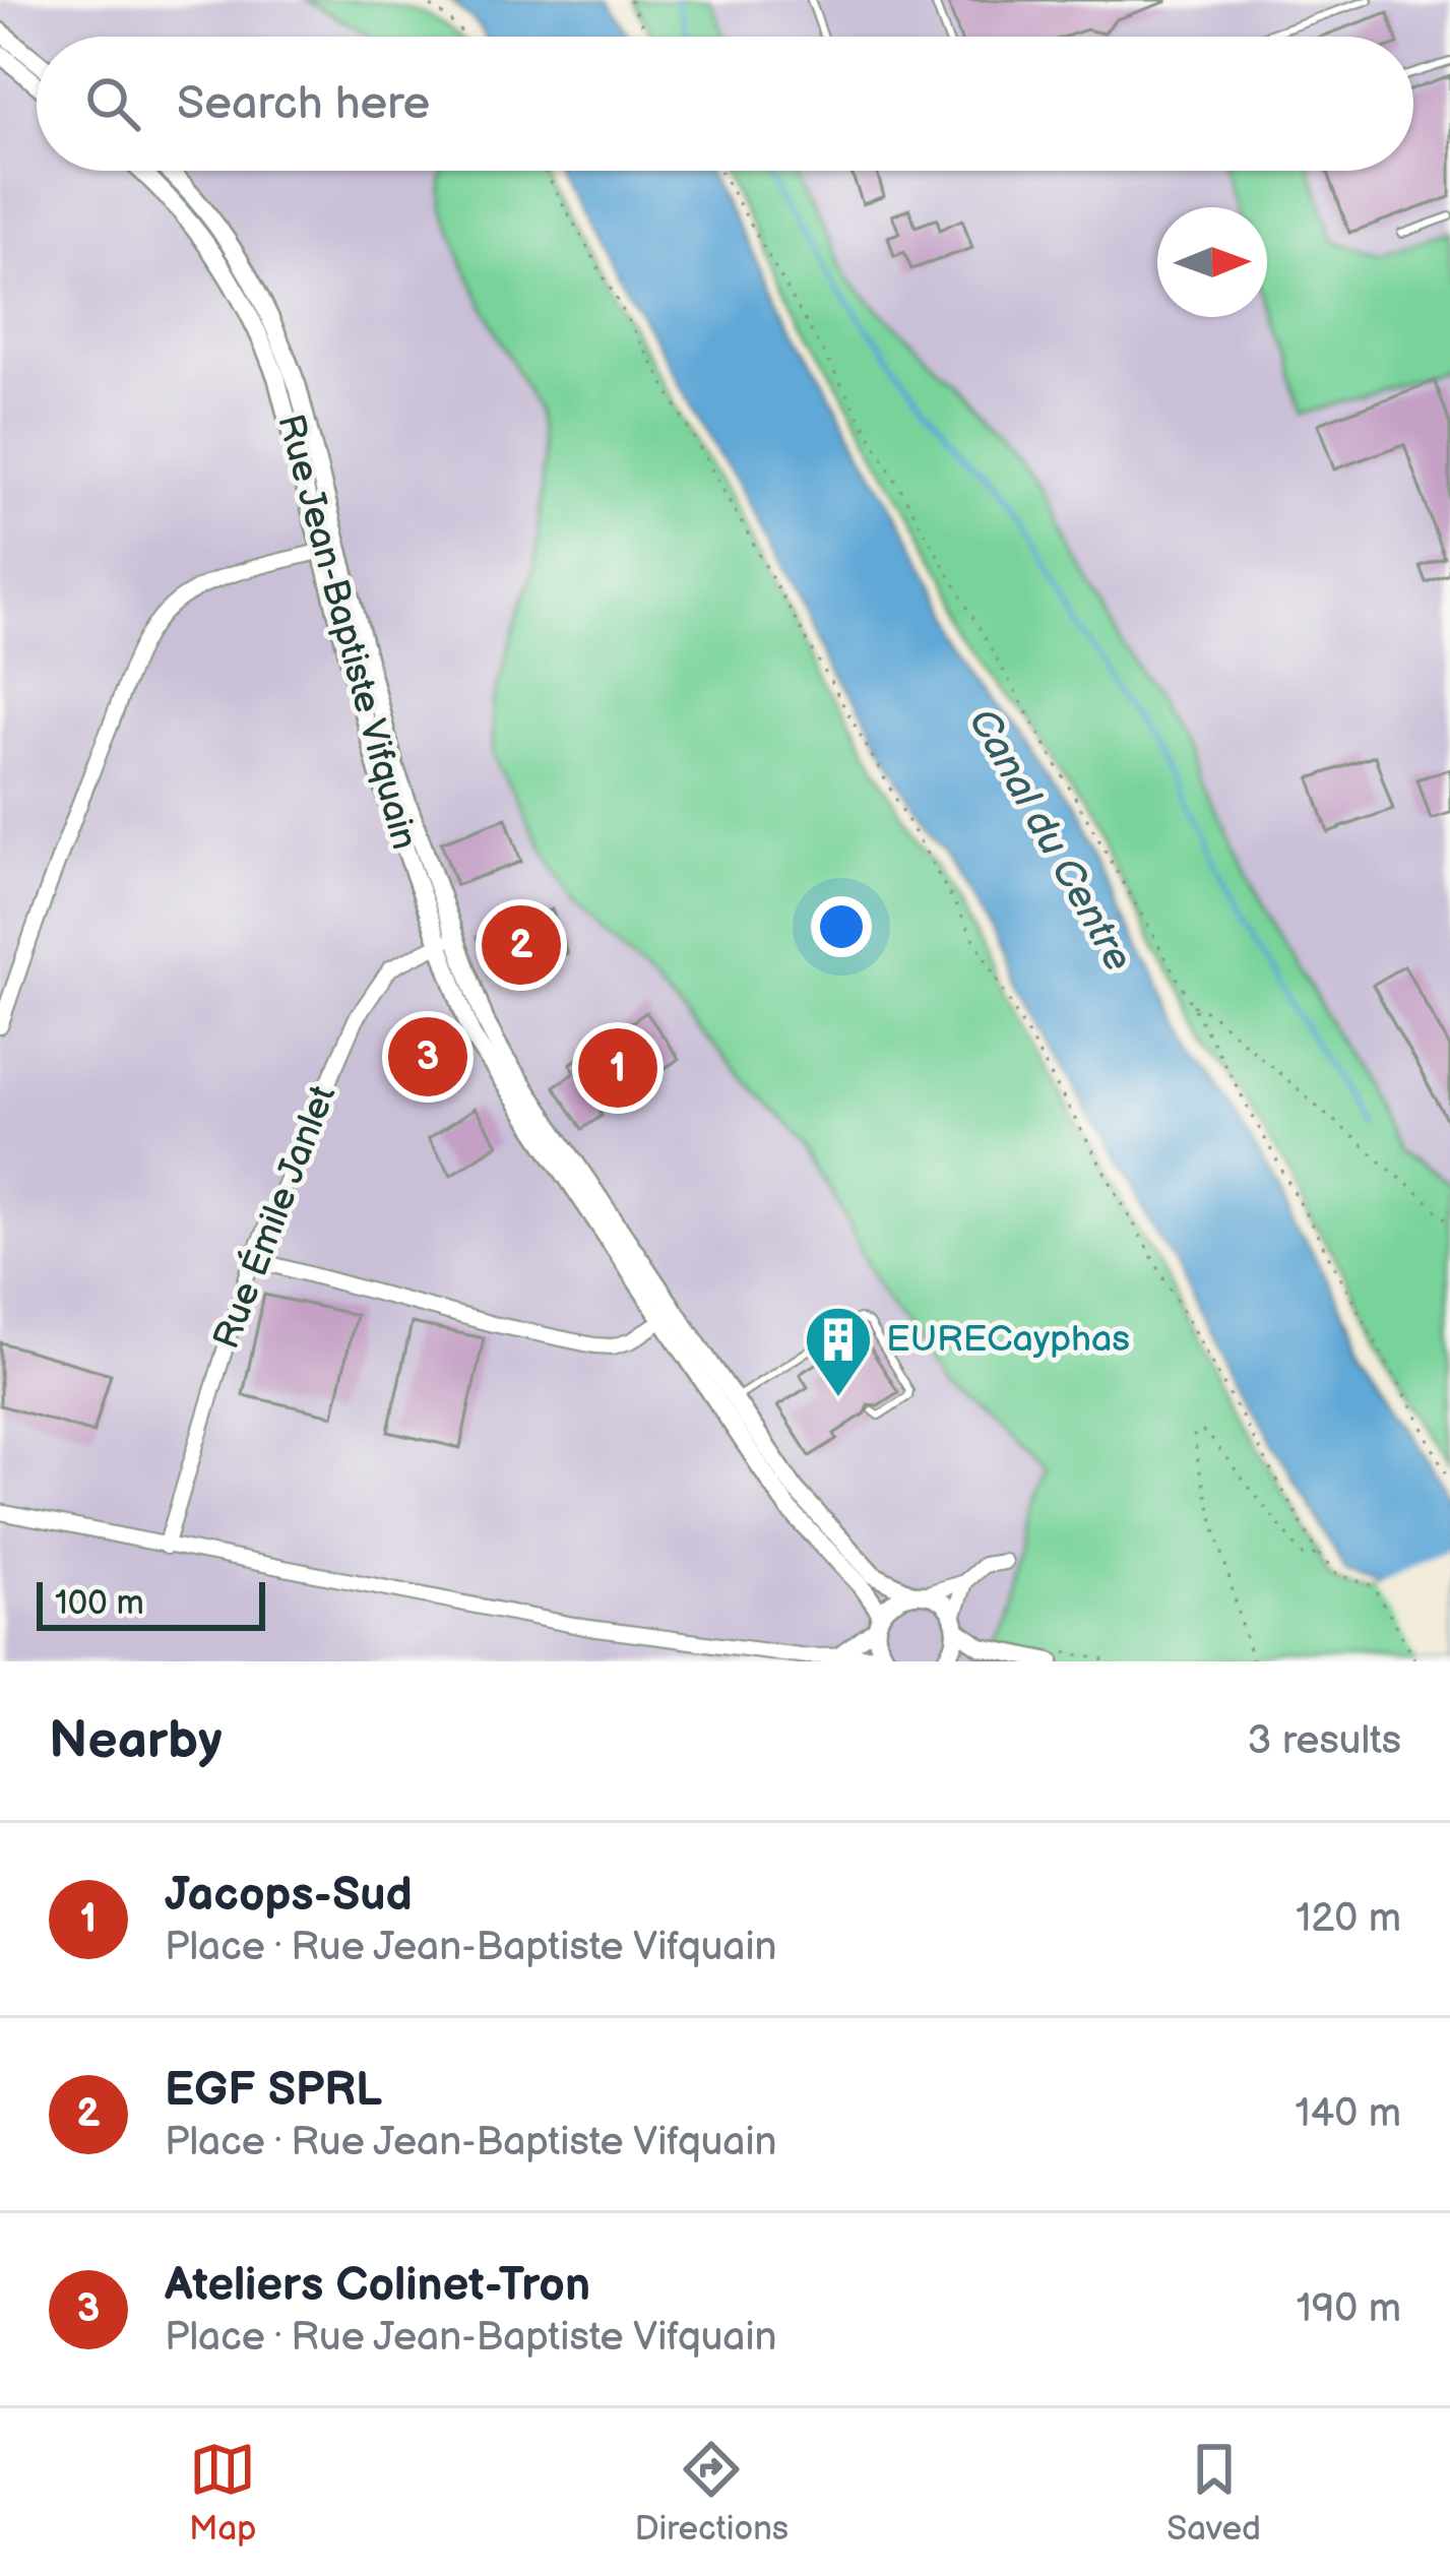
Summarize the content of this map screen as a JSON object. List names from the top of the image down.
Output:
{
  "streets": {
    "street": ["Rue Jean-Baptiste Vifquain", "Rue Émile Janlet"]
  },
  "crossings": [
    ["Rue Jean-Baptiste Vifquain", "Rue Émile Janlet"]
  ],
  "water": ["Canal du Centre"],
  "places": {
    "building": ["EURECayphas"]
  },
  "scale_bar": "100 m",
  "north": "right",
  "page": {
    "search": "Search here",
    "pins": ["2", "3", "1"],
    "scale": "100 m",
    "heading": ["Nearby", "3 results"],
    "list": [
      {
        "mark": "1",
        "name": "Jacops-Sud",
        "note": "Place · Rue Jean-Baptiste Vifquain",
        "value": "120 m"
      },
      {
        "mark": "2",
        "name": "EGF SPRL",
        "note": "Place · Rue Jean-Baptiste Vifquain",
        "value": "140 m"
      },
      {
        "mark": "3",
        "name": "Ateliers Colinet-Tron",
        "note": "Place · Rue Jean-Baptiste Vifquain",
        "value": "190 m"
      }
    ],
    "nav": ["Map", "Directions", "Saved"]
  }
}
